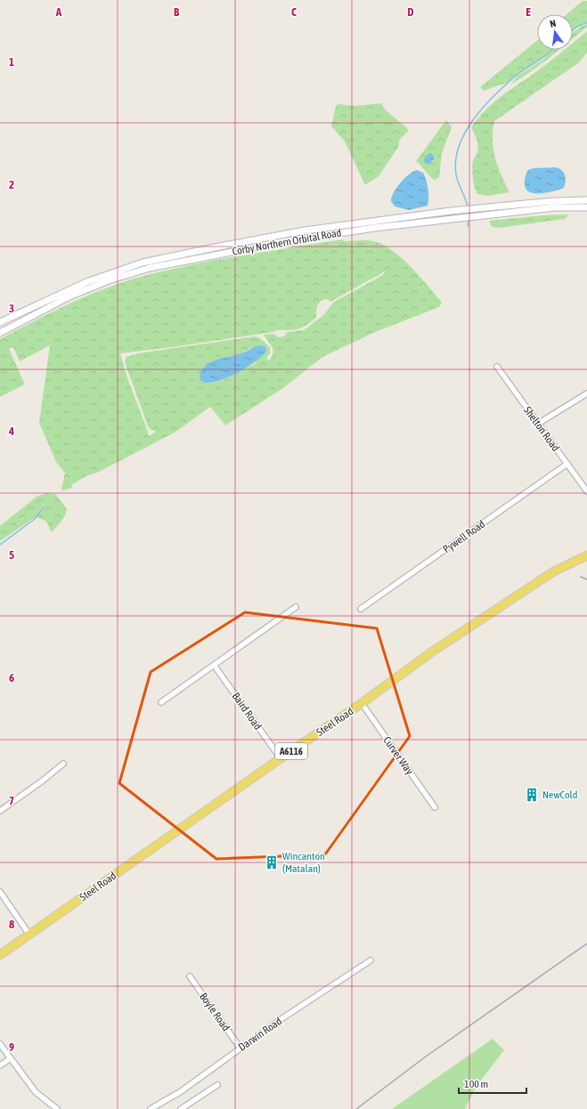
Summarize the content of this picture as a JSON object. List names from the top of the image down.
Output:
{
  "streets": {
    "main road": ["Steel Road", "A6116"],
    "street": [
      "Corby Northern Orbital Road",
      "Shelton Road",
      "Pywell Road",
      "Baird Road",
      "Curver Way",
      "Boyle Road",
      "Darwin Road"
    ]
  },
  "crossings": [
    ["Shelton Road", "Pywell Road"],
    ["Baird Road", "Steel Road"],
    ["Steel Road", "Curver Way"],
    ["Boyle Road", "Darwin Road"]
  ],
  "places": {
    "building": ["NewCold", "Wincanton (Matalan)"]
  },
  "scale_bar": "100 m",
  "north": "top",
  "grid": {
    "columns": [
      "A",
      "B",
      "C",
      "D",
      "E"
    ],
    "rows": [
      "1",
      "2",
      "3",
      "4",
      "5",
      "6",
      "7",
      "8",
      "9"
    ]
  }
}
